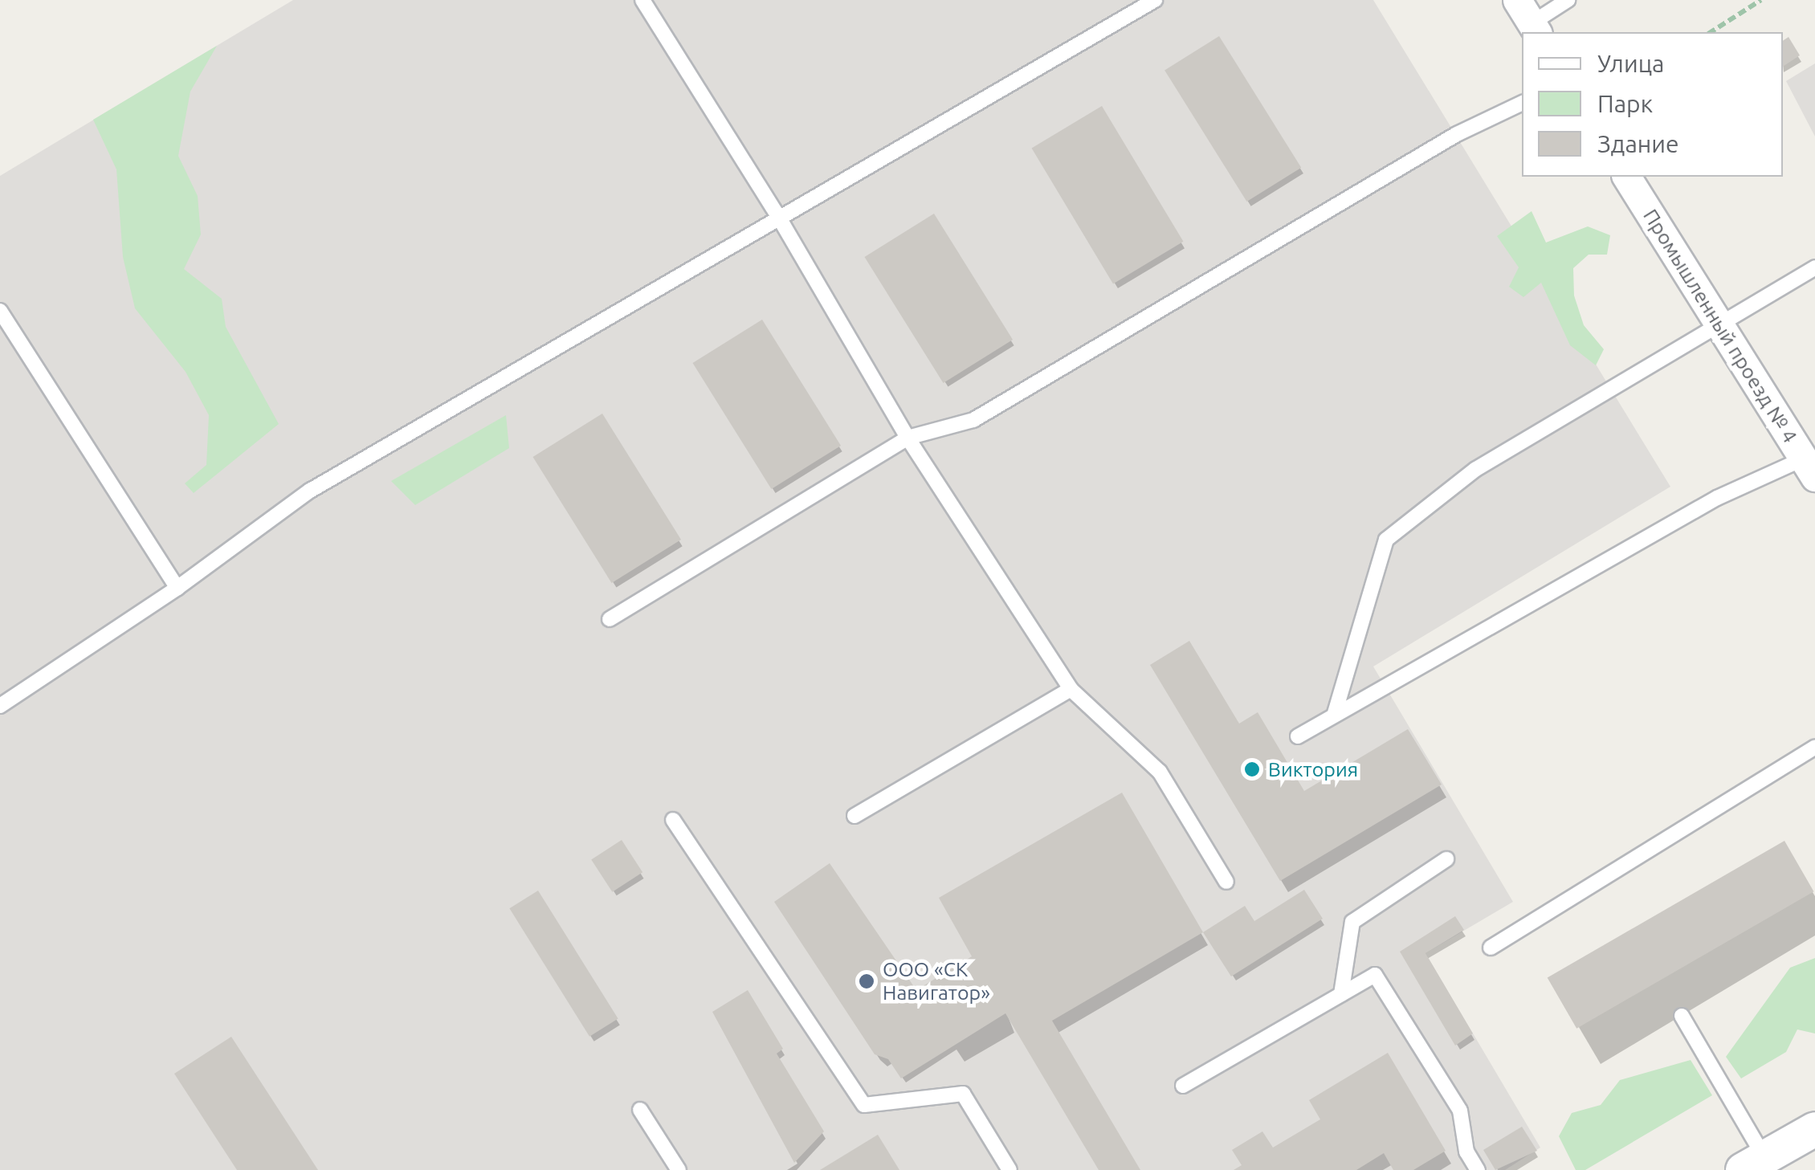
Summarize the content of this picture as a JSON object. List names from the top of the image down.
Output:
{
  "streets": {
    "street": ["Промышленный проезд № 4"]
  },
  "places": ["Виктория", "ООО «СК Навигатор»"],
  "legend": ["Улица", "Парк", "Здание"]
}
